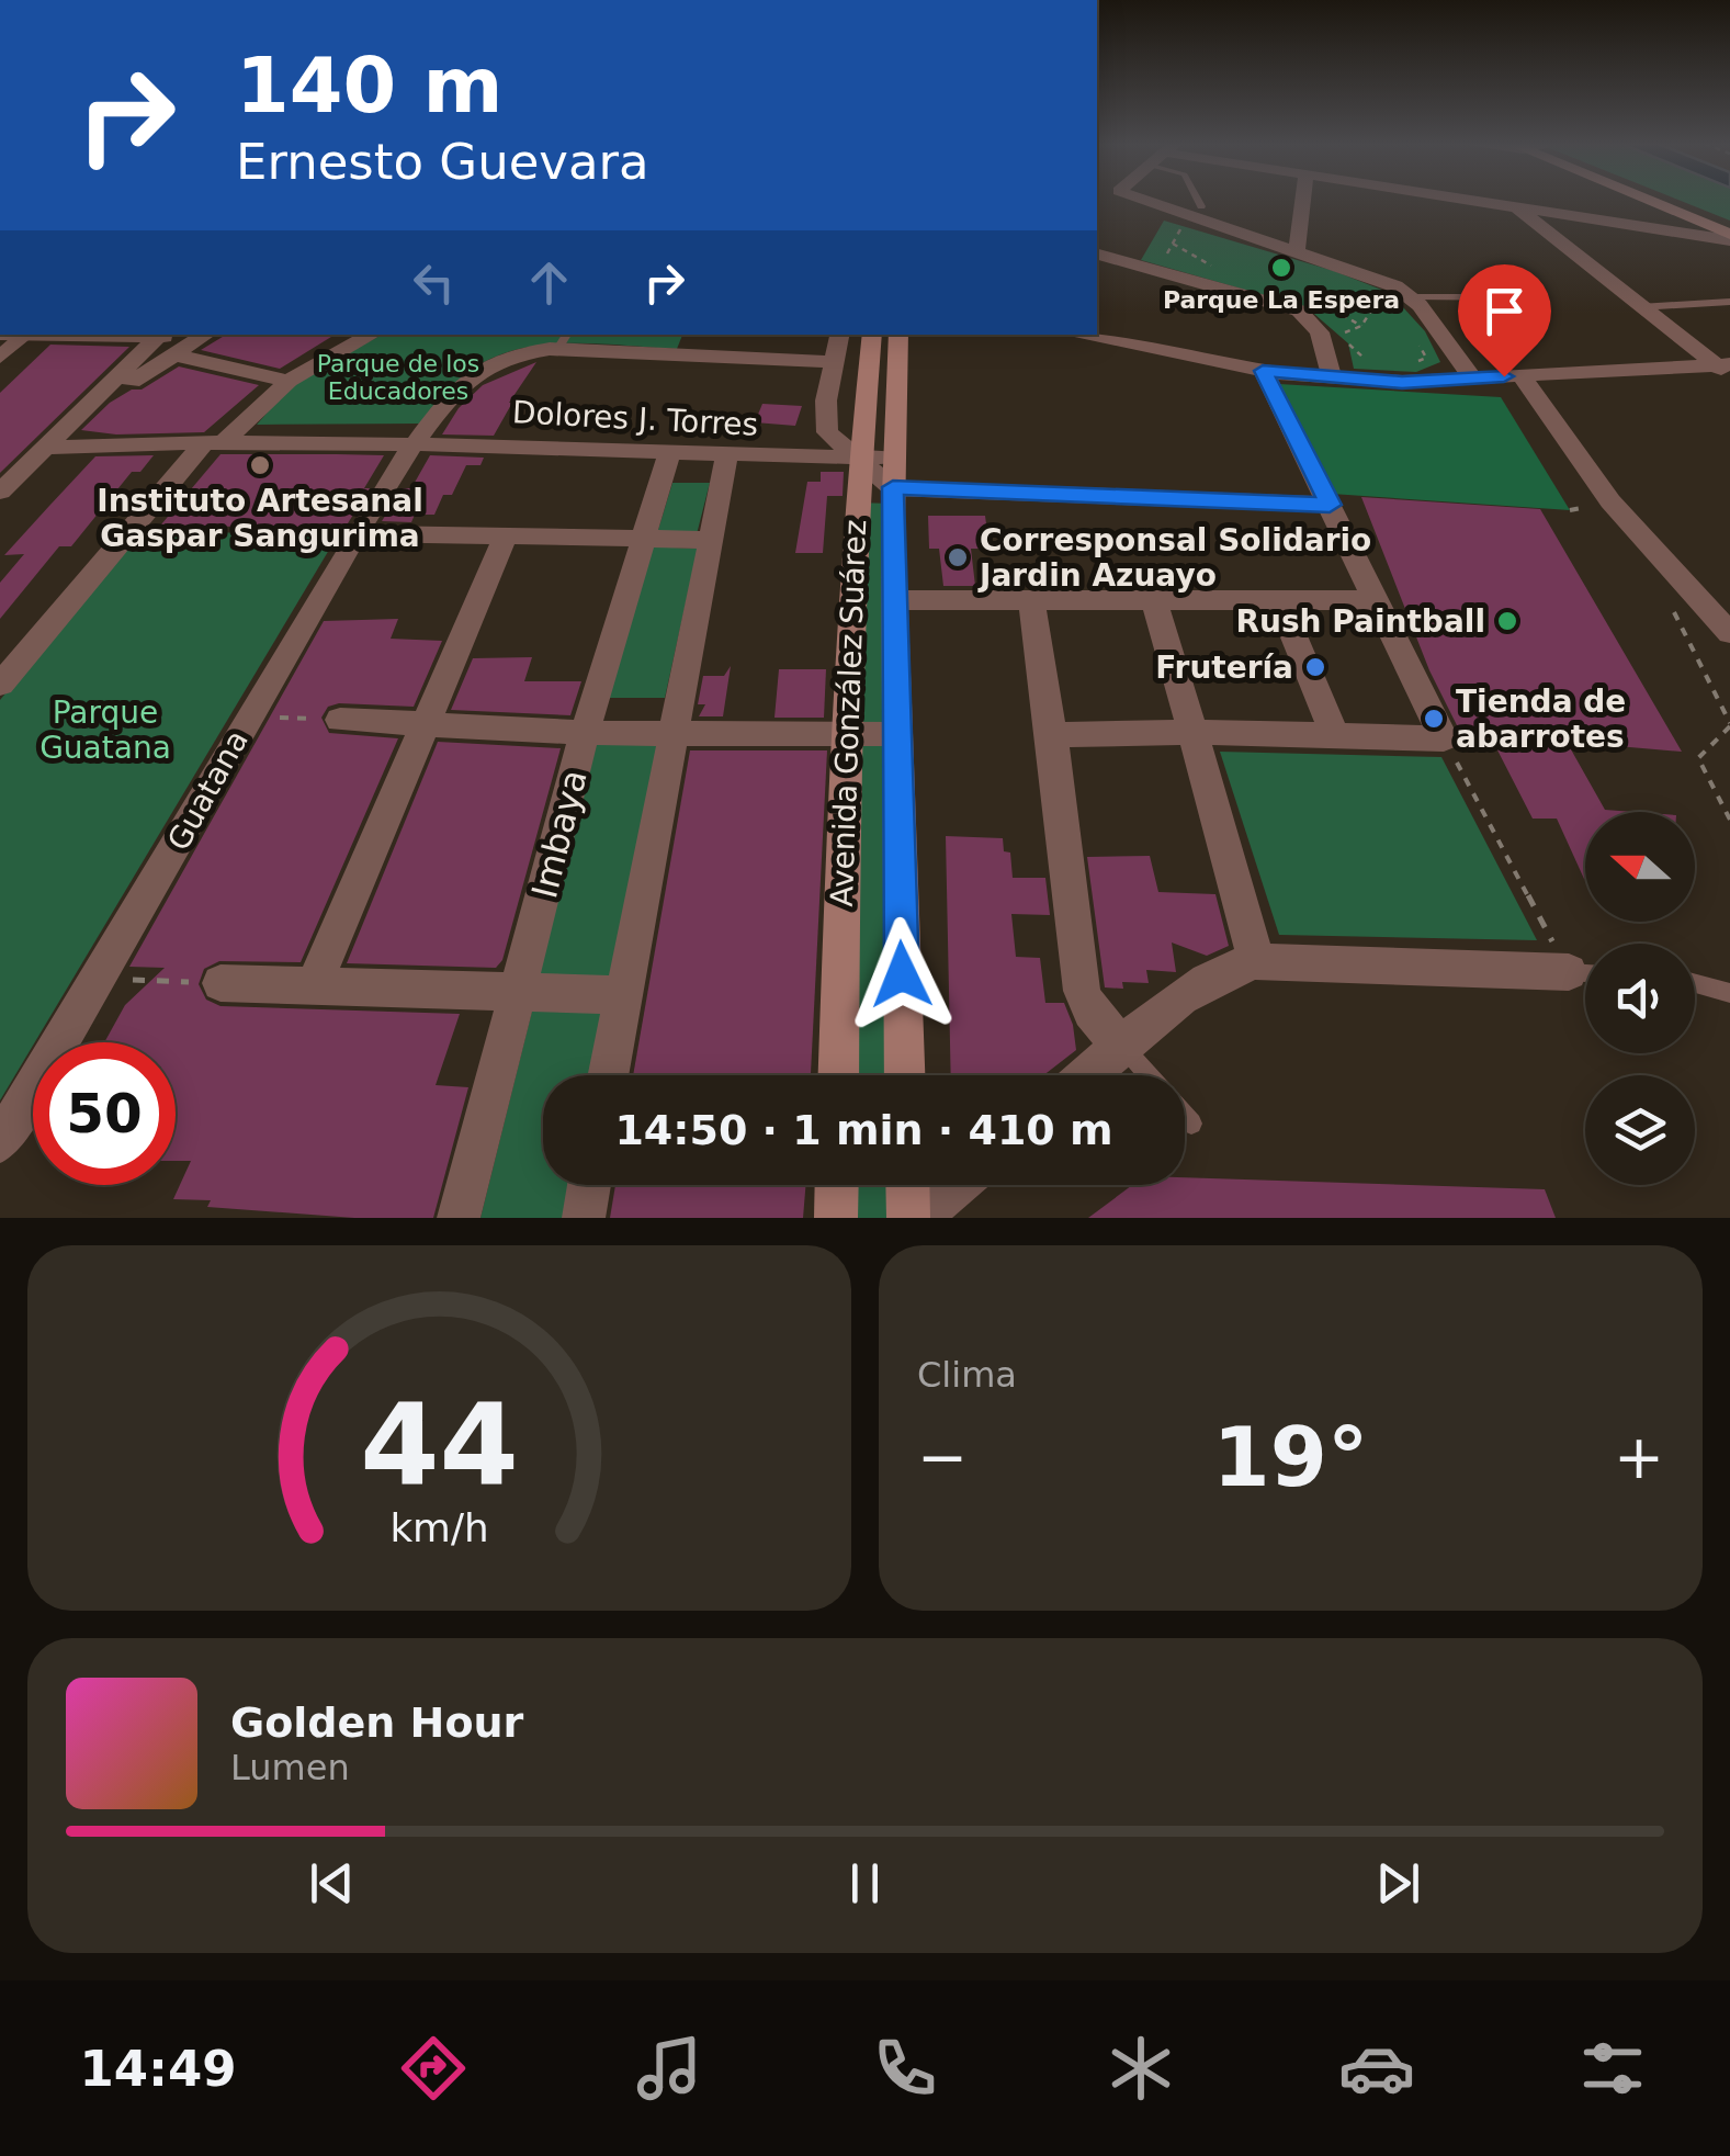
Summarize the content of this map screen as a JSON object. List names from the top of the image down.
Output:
{
  "streets": {
    "main road": ["Avenida González Suárez"],
    "street": ["Dolores J. Torres", "Guatana", "Imbaya"]
  },
  "crossings": [
    ["Dolores J. Torres", "Avenida González Suárez"],
    ["Dolores J. Torres", "Guatana"],
    ["Dolores J. Torres", "Imbaya"]
  ],
  "parks": ["Parque de los Educadores", "Parque Guatana"],
  "places": [
    "Parque La Espera",
    "Instituto Artesanal Gaspar Sangurima",
    "Corresponsal Solidario Jardin Azuayo",
    "Rush Paintball",
    "Frutería",
    "Tienda de abarrotes"
  ],
  "north": "left",
  "page": {
    "turn": ["140 m", "Ernesto Guevara"],
    "limit": "50",
    "trip": "14:50 · 1 min · 410 m",
    "tile": "Clima",
    "heat": ["−", "19°", "+"],
    "song": ["Golden Hour", "Lumen"],
    "tabs": "14:49",
    "gauge": ["44", "km/h"]
  }
}
